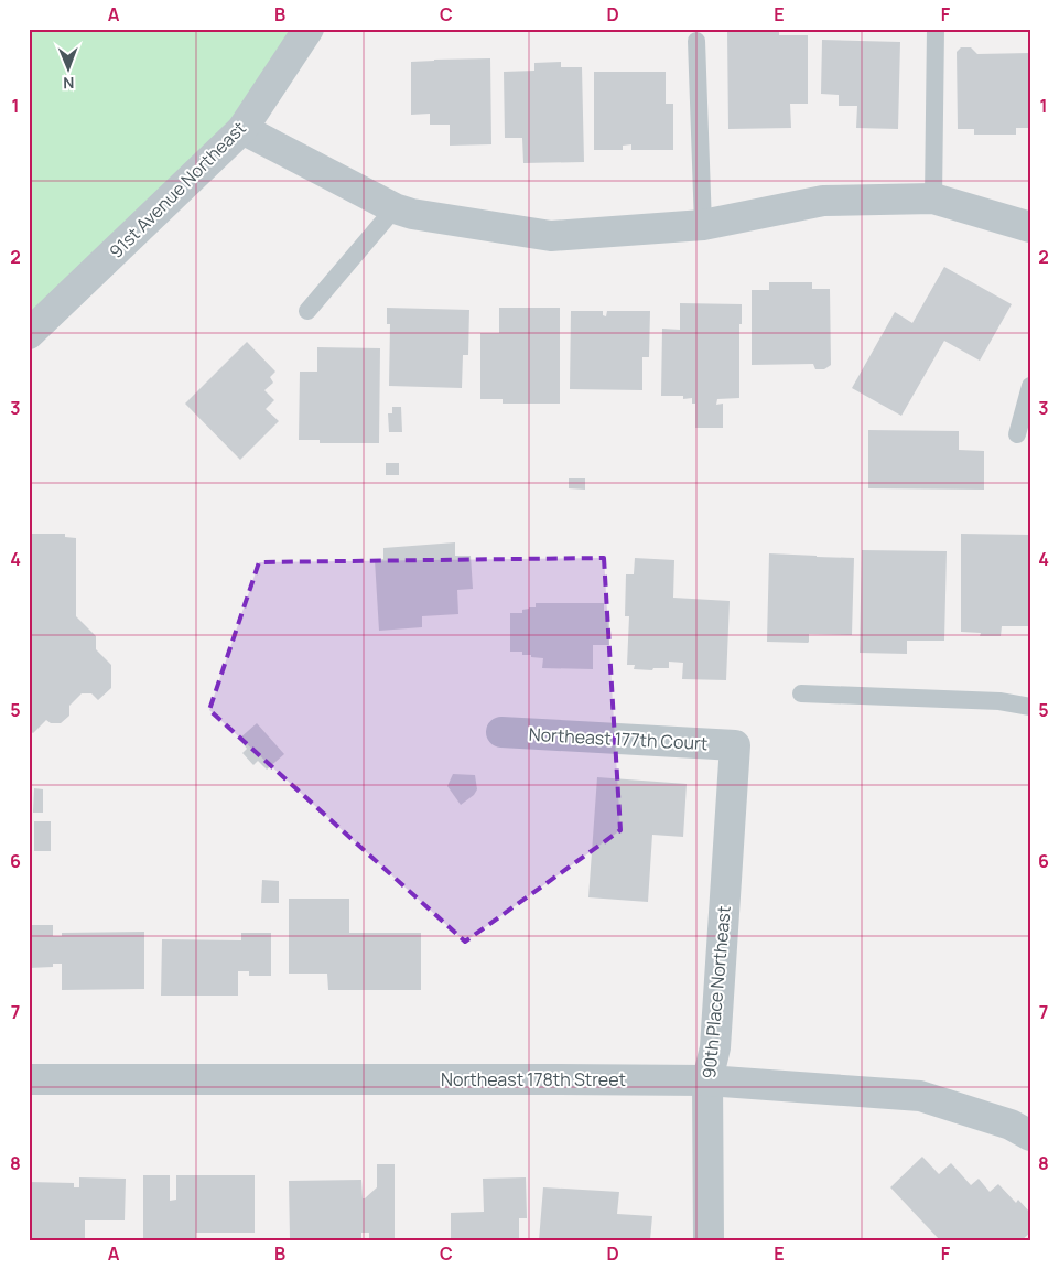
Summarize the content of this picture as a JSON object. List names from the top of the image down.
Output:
{
  "streets": {
    "street": [
      "91st Avenue Northeast",
      "Northeast 177th Court",
      "90th Place Northeast",
      "Northeast 178th Street"
    ]
  },
  "crossings": [
    ["Northeast 177th Court", "90th Place Northeast"],
    ["90th Place Northeast", "Northeast 178th Street"]
  ],
  "north": "bottom",
  "grid": {
    "columns": [
      "A",
      "B",
      "C",
      "D",
      "E",
      "F"
    ],
    "rows": [
      "1",
      "2",
      "3",
      "4",
      "5",
      "6",
      "7",
      "8"
    ]
  }
}
